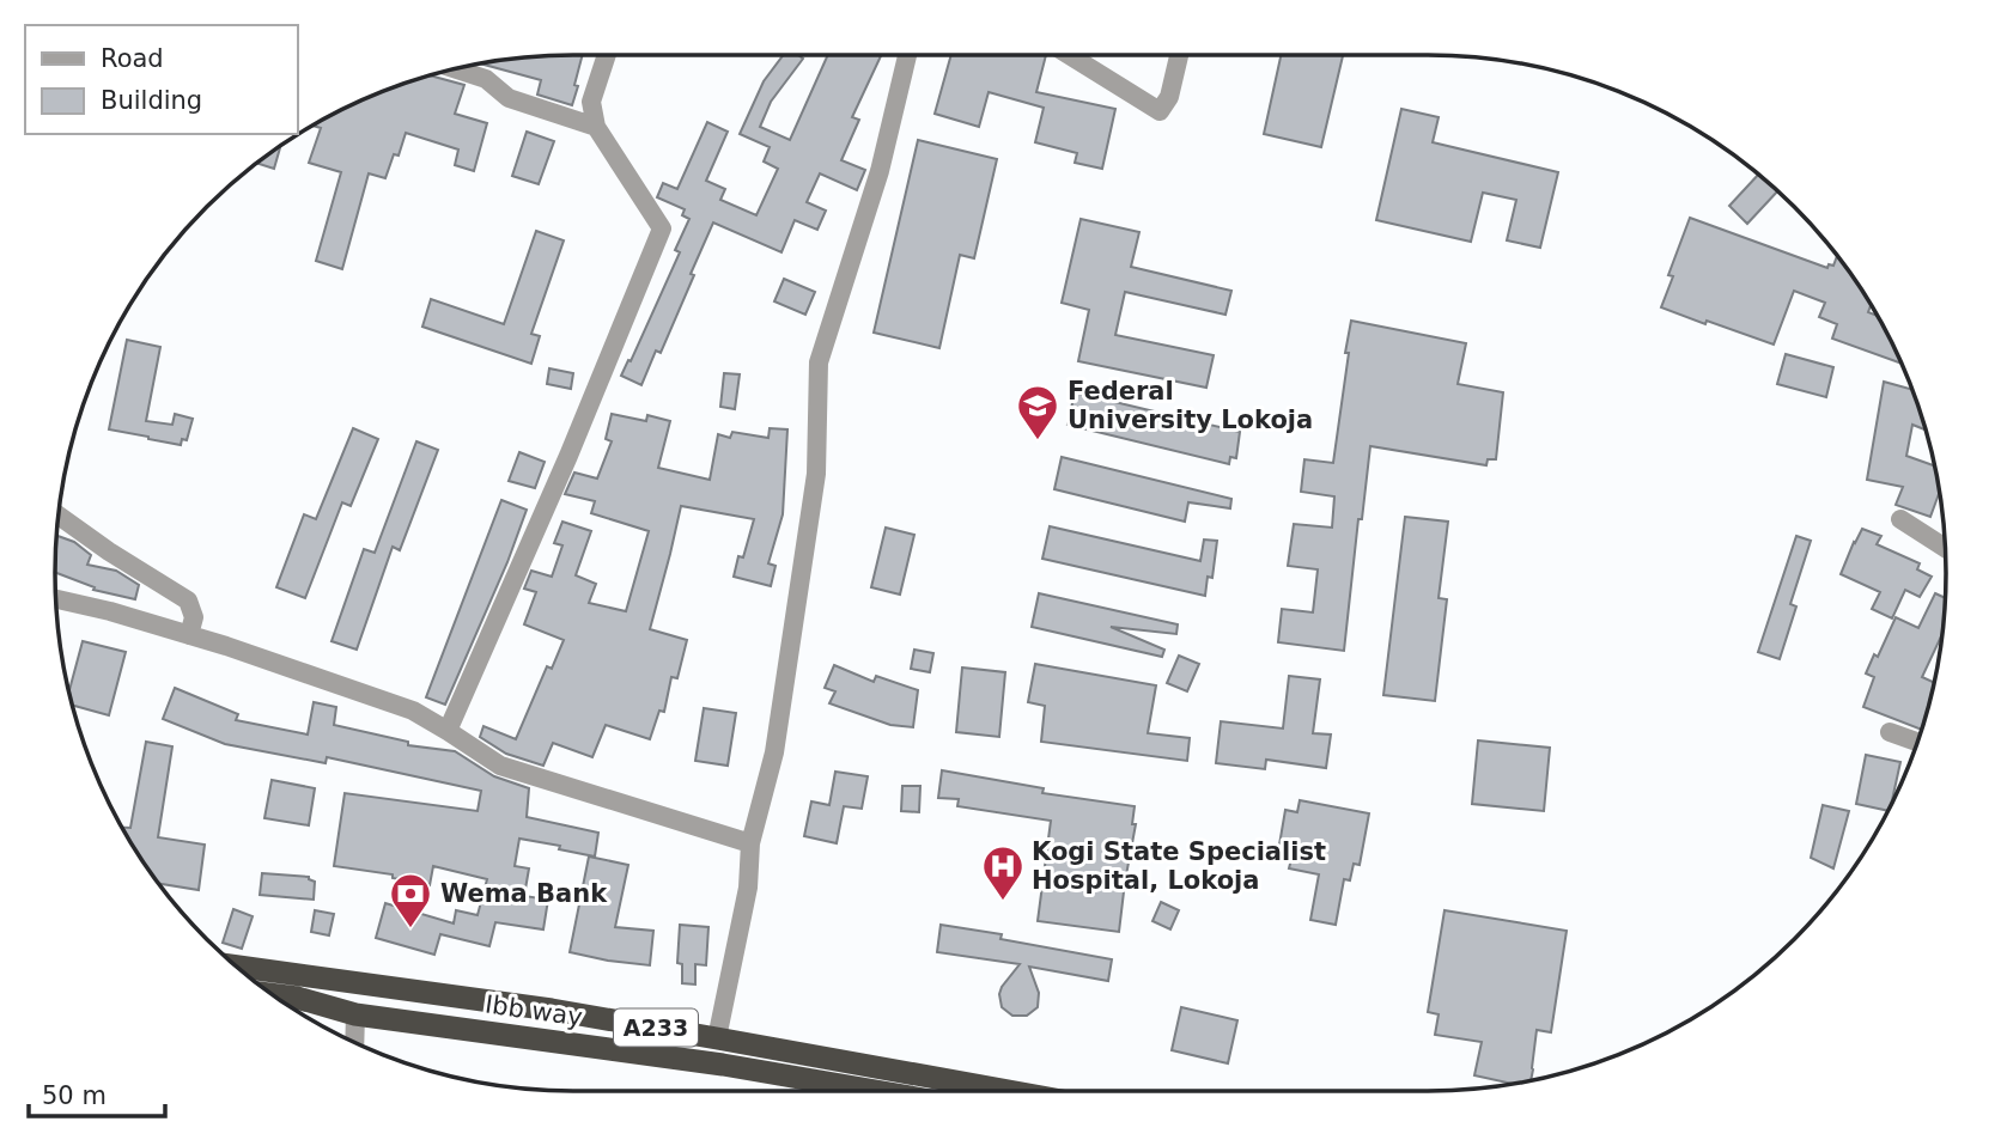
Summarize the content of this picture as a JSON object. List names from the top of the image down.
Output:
{
  "streets": {
    "highway": ["Ibb way", "A233"]
  },
  "places": {
    "school or university": ["Federal University Lokoja"],
    "hospital": ["Kogi State Specialist Hospital, Lokoja"],
    "bank": ["Wema Bank"]
  },
  "legend": ["Road", "Building"],
  "scale_bar": "50 m"
}
